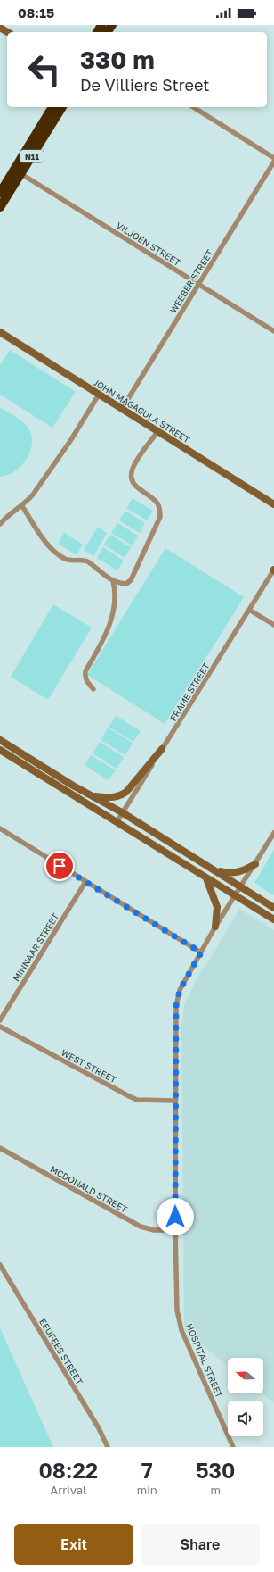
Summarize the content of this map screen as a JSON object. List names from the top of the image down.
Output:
{
  "streets": {
    "highway": ["N11"],
    "main road": ["JOHN MAGAGULA STREET"],
    "street": [
      "VILJOEN STREET",
      "WEEBER STREET",
      "FRAME STREET",
      "MINNAAR STREET",
      "WEST STREET",
      "MCDONALD STREET",
      "EEUFEES STREET",
      "HOSPITAL STREET"
    ]
  },
  "crossings": [
    ["N11", "VILJOEN STREET"],
    ["VILJOEN STREET", "WEEBER STREET"],
    ["WEEBER STREET", "JOHN MAGAGULA STREET"],
    ["WEST STREET", "HOSPITAL STREET"],
    ["MCDONALD STREET", "HOSPITAL STREET"]
  ],
  "north": "left",
  "page": {
    "status": "08:15",
    "turn": ["330 m", "De Villiers Street"],
    "eta": [
      "08:22",
      "Arrival",
      "7",
      "min",
      "530",
      "m"
    ],
    "buttons": ["Exit", "Share"]
  }
}
